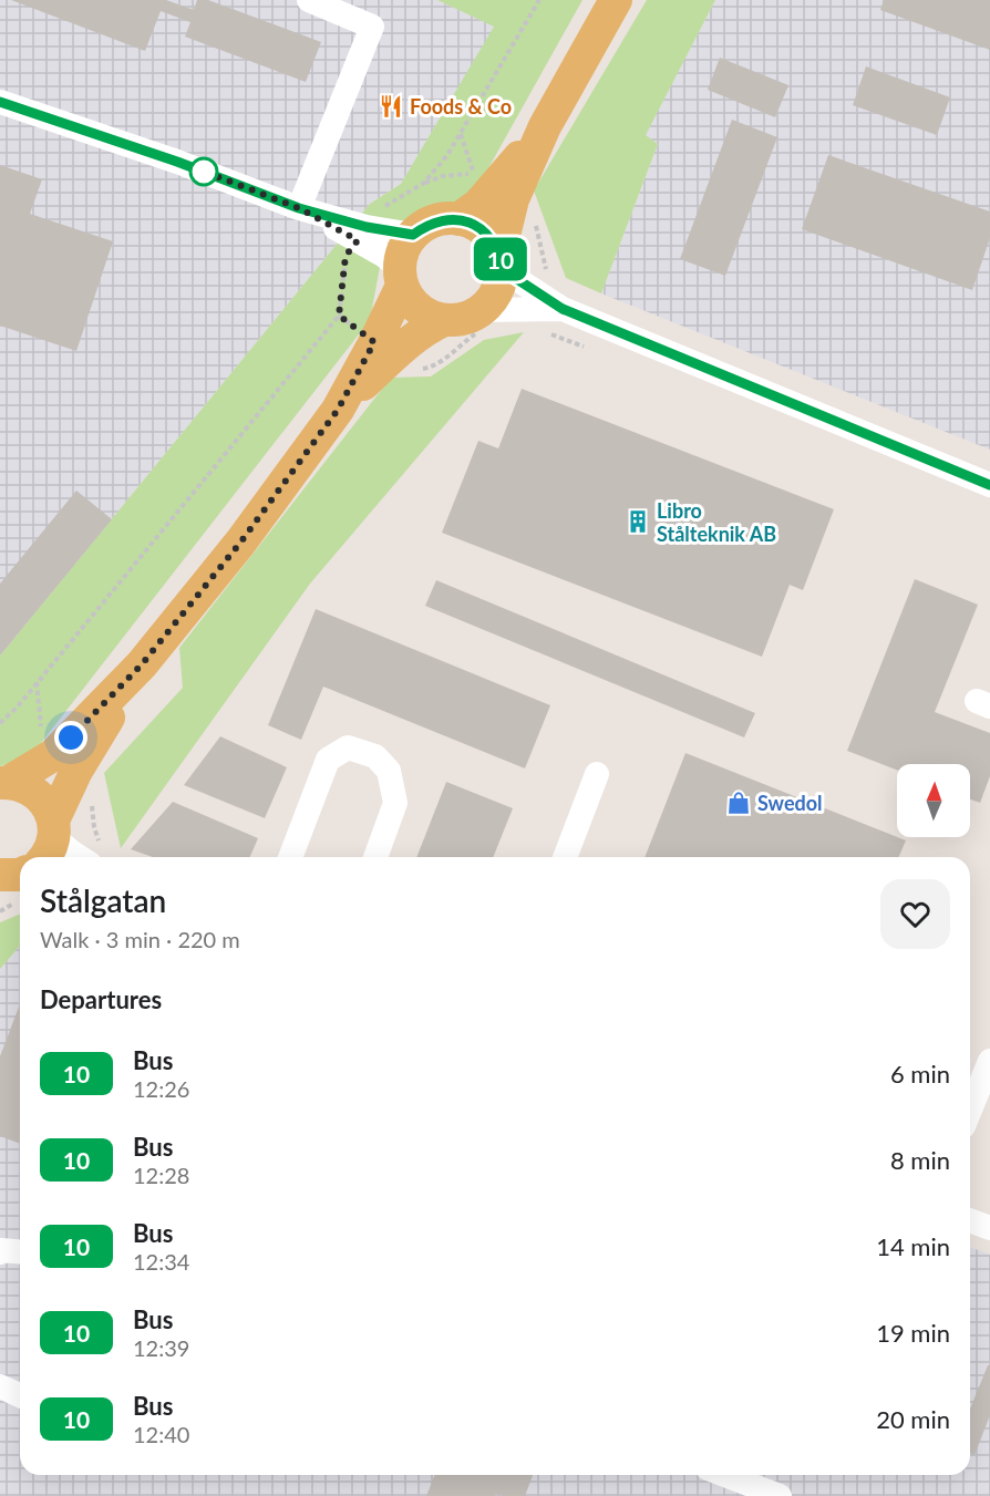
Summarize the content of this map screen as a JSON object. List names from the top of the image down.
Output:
{
  "places": {
    "restaurant": ["Foods & Co"],
    "building": ["Libro Stålteknik AB"],
    "shop": ["Swedol"]
  },
  "lines": ["bus line 10"],
  "north": "top",
  "page": {
    "on_map": "10",
    "heading": [
      ["Stålgatan", "Walk · 3 min · 220 m"],
      "Departures"
    ],
    "list": [
      {
        "mark": "10",
        "name": "Bus",
        "note": "12:26",
        "value": "6 min"
      },
      {
        "mark": "10",
        "name": "Bus",
        "note": "12:28",
        "value": "8 min"
      },
      {
        "mark": "10",
        "name": "Bus",
        "note": "12:34",
        "value": "14 min"
      },
      {
        "mark": "10",
        "name": "Bus",
        "note": "12:39",
        "value": "19 min"
      },
      {
        "mark": "10",
        "name": "Bus",
        "note": "12:40",
        "value": "20 min"
      }
    ]
  }
}
